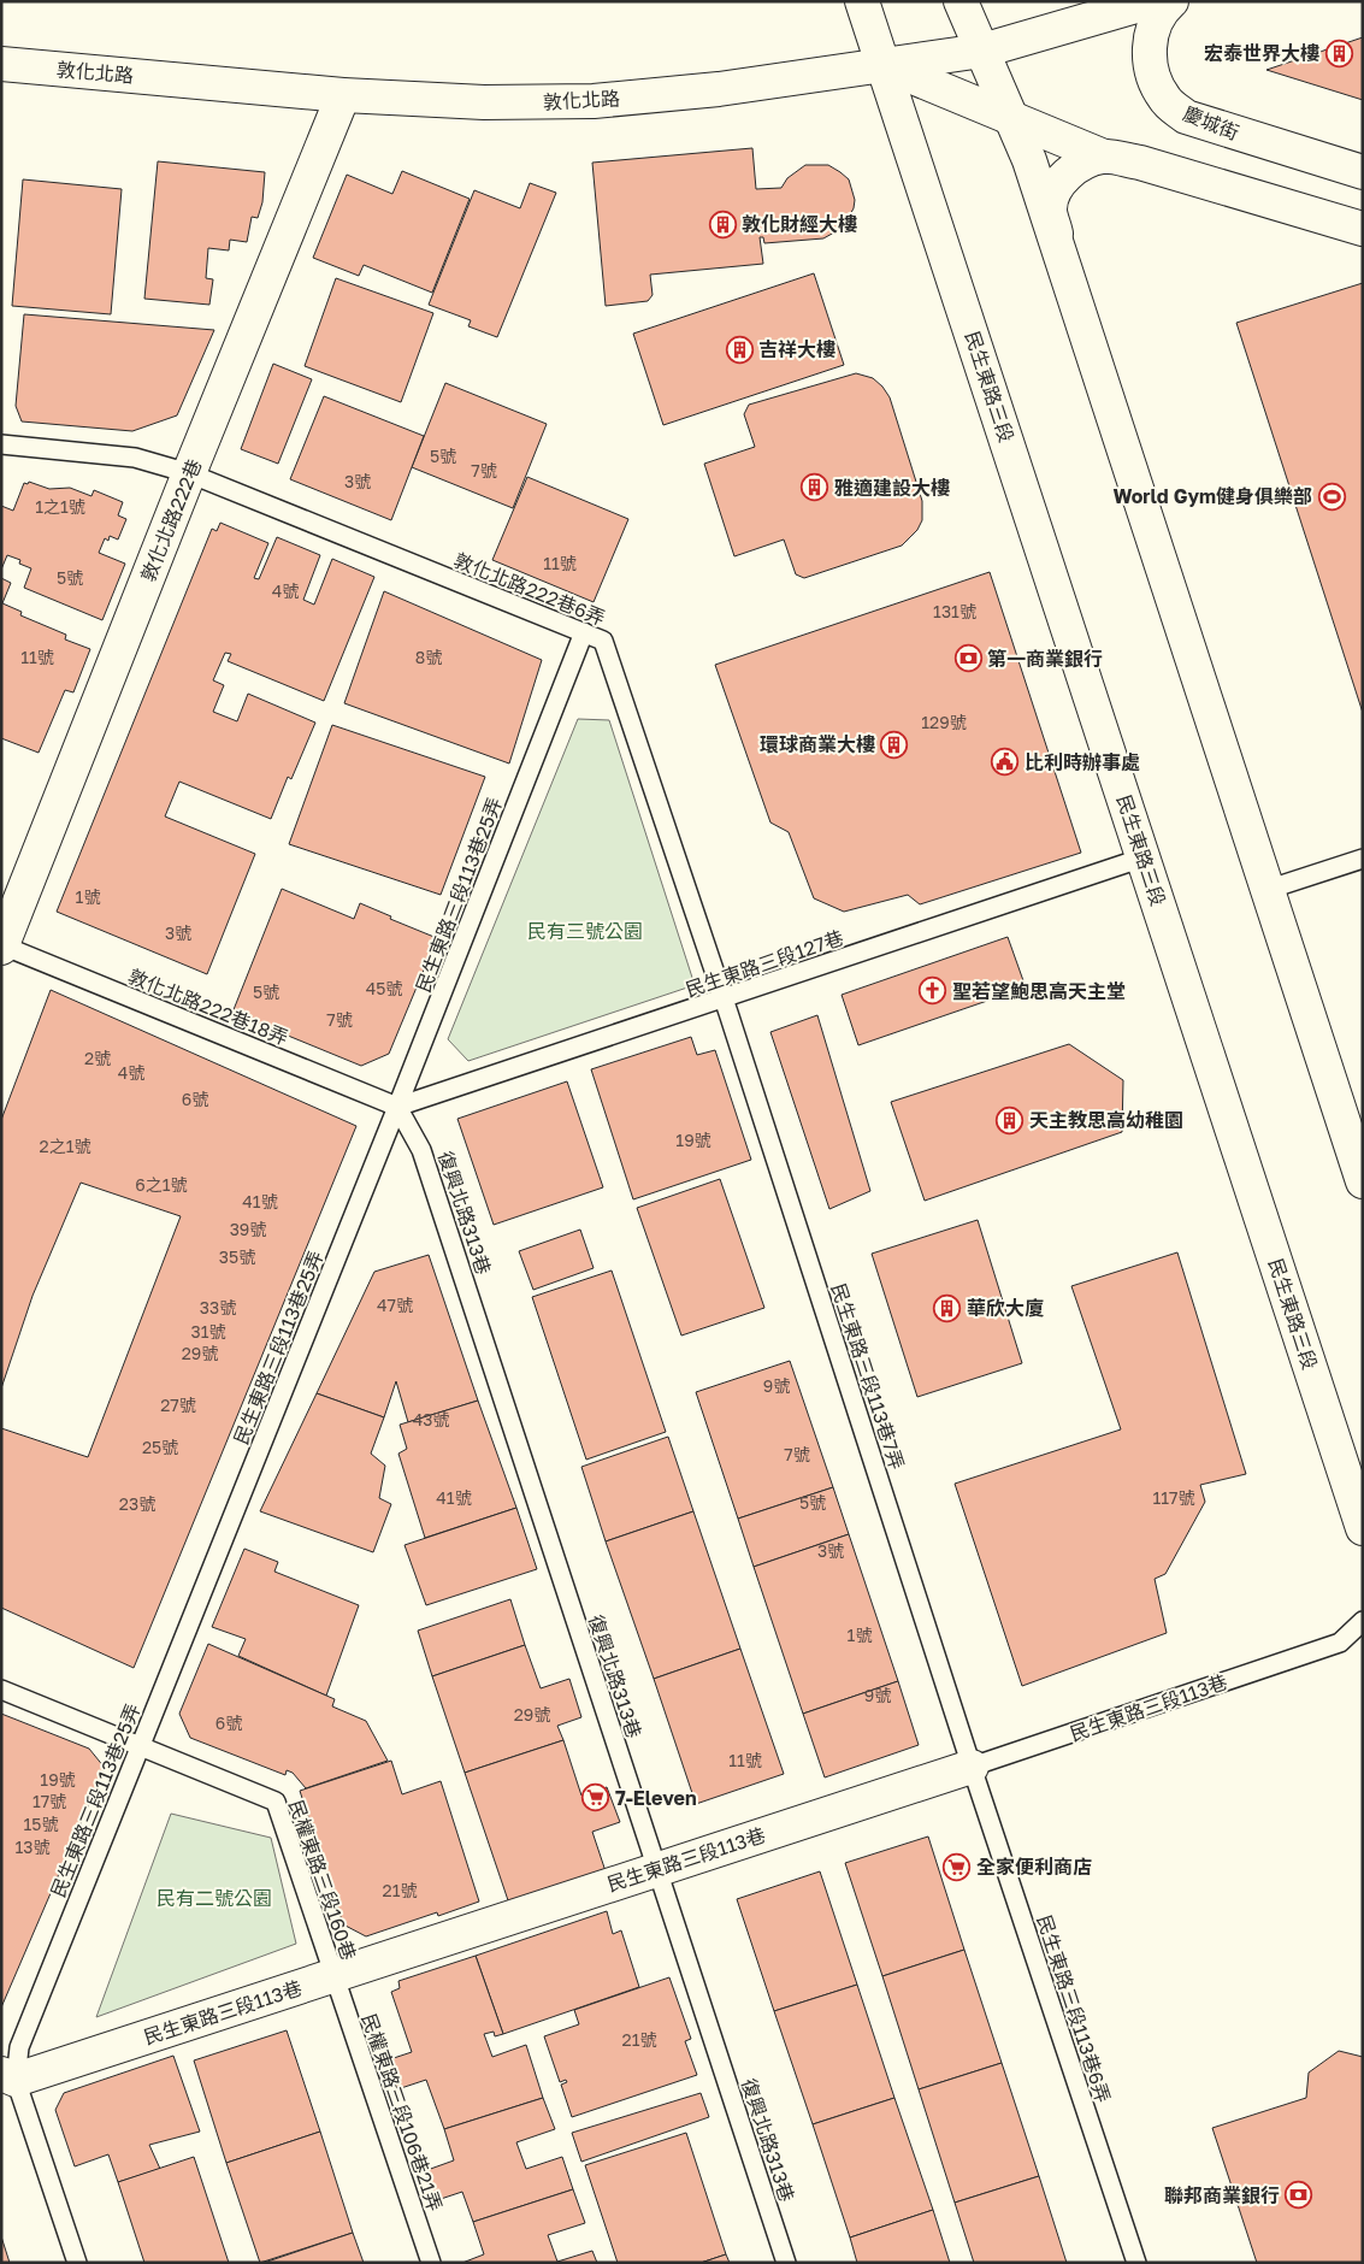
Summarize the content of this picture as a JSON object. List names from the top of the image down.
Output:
{
  "streets": {
    "street": [
      "敦化北路",
      "慶城街",
      "民生東路三段",
      "敦化北路222巷",
      "民生東路三段113巷"
    ],
    "lane": [
      "敦化北路222巷6弄",
      "民生東路三段113巷25弄",
      "民生東路三段127巷",
      "敦化北路222巷18弄",
      "復興北路313巷",
      "民生東路三段113巷7弄",
      "民權東路三段160巷",
      "民生東路三段113巷6弄",
      "民權東路三段106巷21弄"
    ]
  },
  "crossings": [
    ["敦化北路", "民生東路三段"],
    ["敦化北路", "敦化北路222巷"],
    ["民生東路三段", "民生東路三段127巷"],
    ["敦化北路222巷", "敦化北路222巷6弄"],
    ["敦化北路222巷", "敦化北路222巷18弄"],
    ["敦化北路222巷6弄", "民生東路三段113巷25弄"],
    ["敦化北路222巷6弄", "民生東路三段127巷"],
    ["敦化北路222巷6弄", "民生東路三段113巷7弄"],
    ["民生東路三段113巷25弄", "民生東路三段127巷"],
    ["民生東路三段113巷25弄", "敦化北路222巷18弄"],
    ["民生東路三段113巷25弄", "復興北路313巷"],
    ["民生東路三段113巷25弄", "民生東路三段113巷"],
    ["民生東路三段113巷25弄", "民權東路三段160巷"],
    ["民生東路三段127巷", "敦化北路222巷18弄"],
    ["民生東路三段127巷", "復興北路313巷"],
    ["民生東路三段127巷", "民生東路三段113巷7弄"],
    ["敦化北路222巷18弄", "復興北路313巷"],
    ["復興北路313巷", "民生東路三段113巷"],
    ["民生東路三段113巷7弄", "民生東路三段113巷"],
    ["民生東路三段113巷7弄", "民生東路三段113巷6弄"],
    ["民生東路三段113巷", "民權東路三段160巷"],
    ["民生東路三段113巷", "民生東路三段113巷6弄"],
    ["民生東路三段113巷", "民權東路三段106巷21弄"],
    ["民權東路三段160巷", "民權東路三段106巷21弄"]
  ],
  "parks": ["民有三號公園", "民有二號公園"],
  "places": {
    "building": [
      "宏泰世界大樓",
      "敦化財經大樓",
      "吉祥大樓",
      "雅適建設大樓",
      "環球商業大樓",
      "天主教思高幼稚園",
      "華欣大廈"
    ],
    "sports": ["World Gym健身俱樂部"],
    "bank": ["第一商業銀行", "聯邦商業銀行"],
    "public building": ["比利時辦事處"],
    "church": ["聖若望鮑思高天主堂"],
    "supermarket": ["7-Eleven", "全家便利商店"]
  },
  "house_numbers": [
    "5號",
    "7號",
    "3號",
    "1之1號",
    "11號",
    "5號",
    "4號",
    "131號",
    "11號",
    "8號",
    "129號",
    "1號",
    "3號",
    "45號",
    "5號",
    "7號",
    "2號",
    "4號",
    "6號",
    "19號",
    "2之1號",
    "6之1號",
    "41號",
    "39號",
    "35號",
    "47號",
    "33號",
    "31號",
    "29號",
    "9號",
    "27號",
    "43號",
    "25號",
    "7號",
    "41號",
    "117號",
    "5號",
    "23號",
    "3號",
    "1號",
    "9號",
    "29號",
    "6號",
    "11號",
    "19號",
    "17號",
    "15號",
    "13號",
    "21號",
    "21號"
  ]
}
